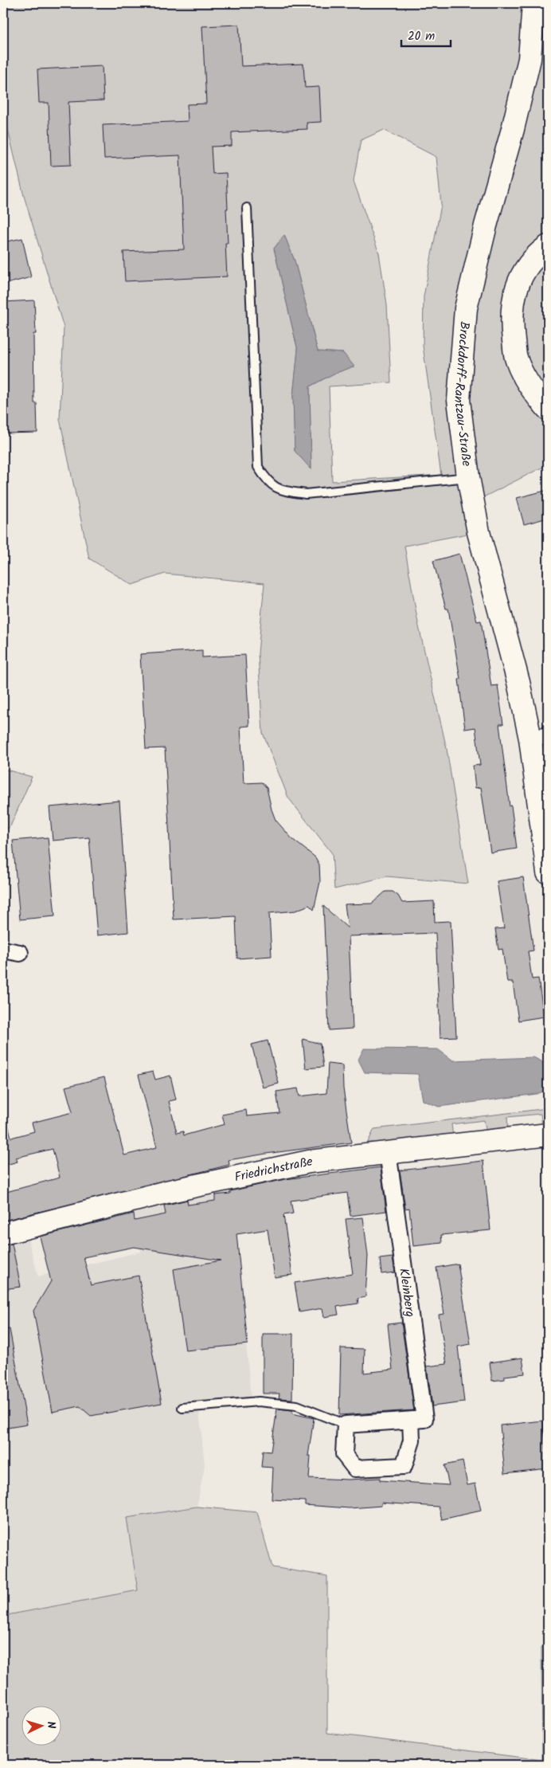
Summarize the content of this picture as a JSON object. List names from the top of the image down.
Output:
{
  "streets": {
    "main road": ["Brockdorff-Rantzau-Straße", "Friedrichstraße"],
    "street": ["Kleinberg"]
  },
  "crossings": [
    ["Friedrichstraße", "Kleinberg"]
  ],
  "scale_bar": "20 m",
  "north": "right"
}
